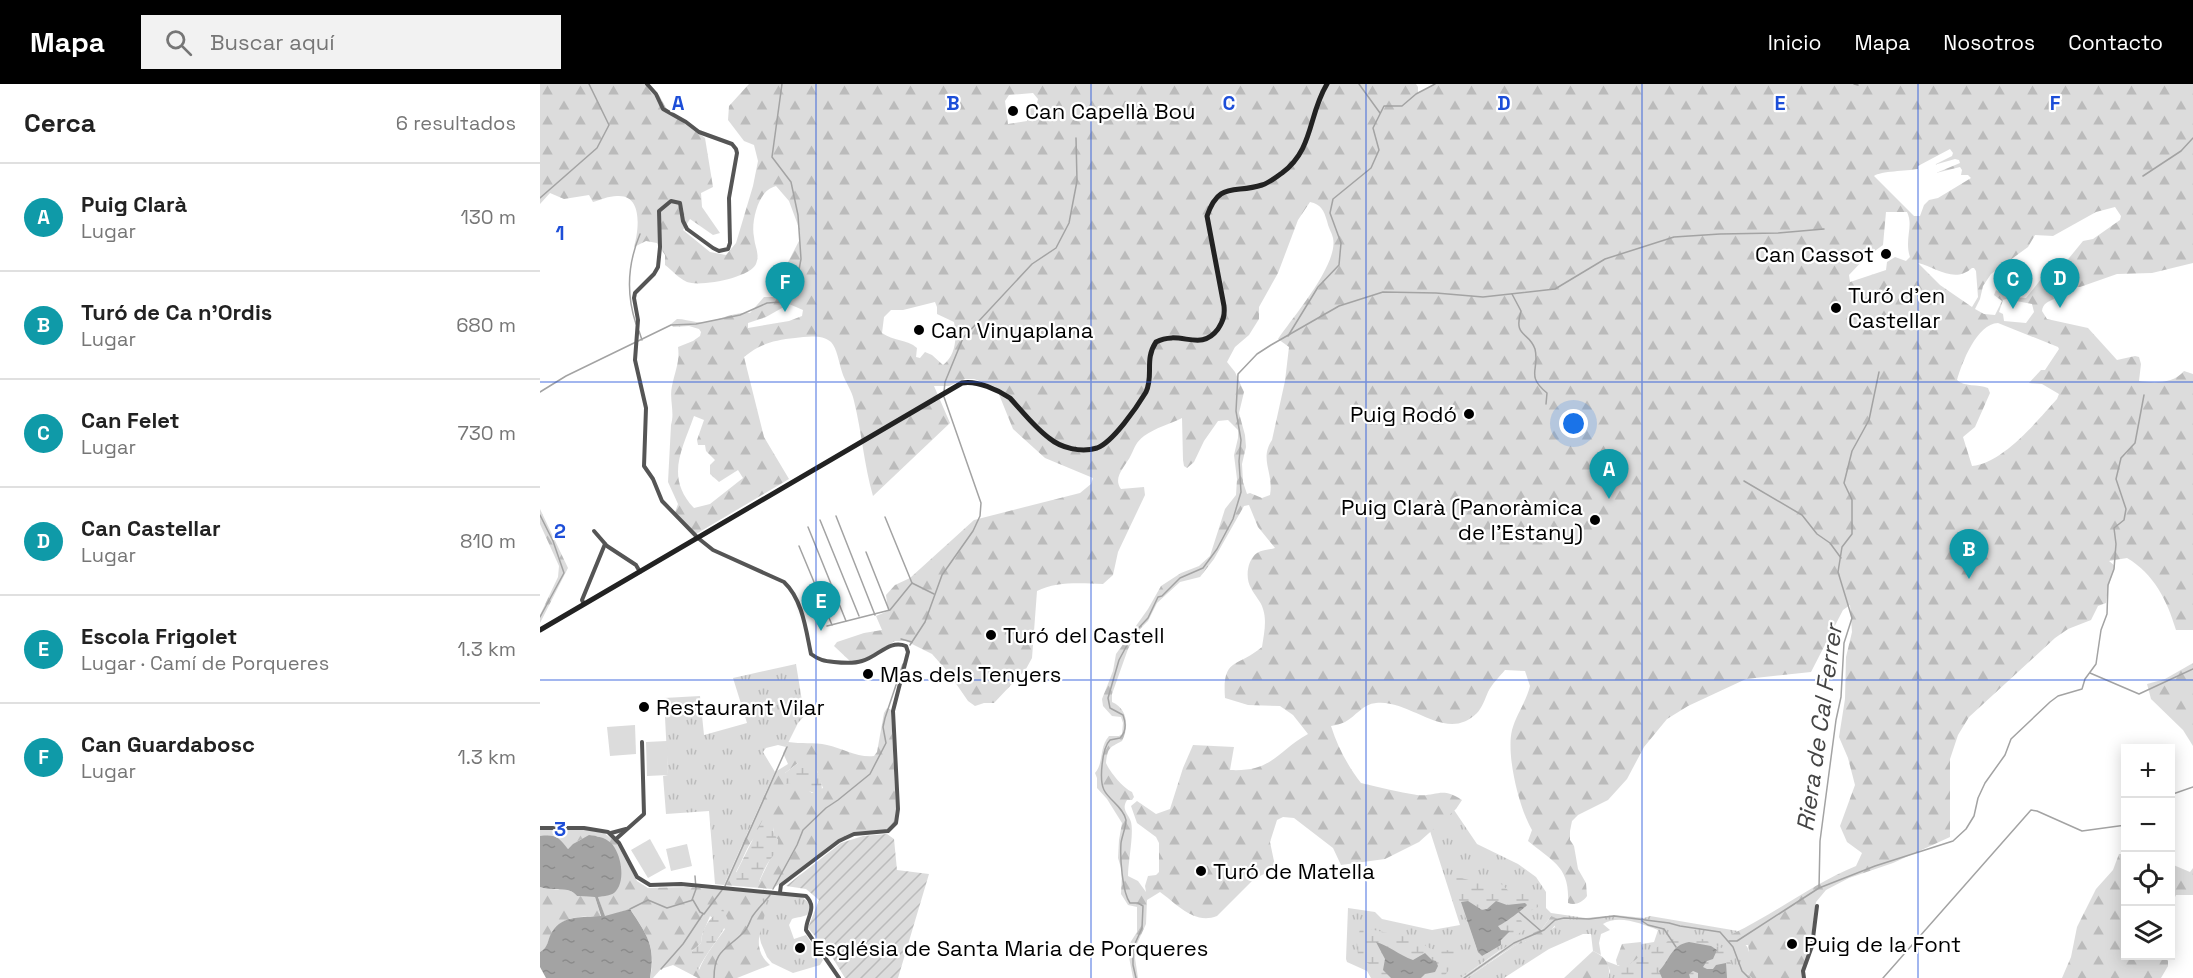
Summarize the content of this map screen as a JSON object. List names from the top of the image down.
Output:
{
  "water": ["Riera de Cal Ferrer"],
  "places": [
    "Can Capellà Bou",
    "Can Cassot",
    "Turó d'en Castellar",
    "Can Vinyaplana",
    "Puig Rodó",
    "Puig Clarà (Panoràmica de l'Estany)",
    "Turó del Castell",
    "Mas dels Tenyers",
    "Restaurant Vilar",
    "Turó de Matella",
    "Puig de la Font",
    "Església de Santa Maria de Porqueres"
  ],
  "page": {
    "header": "Mapa",
    "search": "Buscar aquí",
    "nav": [
      "Inicio",
      "Mapa",
      "Nosotros",
      "Contacto"
    ],
    "heading": ["Cerca", "6 resultados"],
    "list": [
      {
        "mark": "A",
        "name": "Puig Clarà",
        "note": "Lugar",
        "value": "130 m"
      },
      {
        "mark": "B",
        "name": "Turó de Ca n'Ordis",
        "note": "Lugar",
        "value": "680 m"
      },
      {
        "mark": "C",
        "name": "Can Felet",
        "note": "Lugar",
        "value": "730 m"
      },
      {
        "mark": "D",
        "name": "Can Castellar",
        "note": "Lugar",
        "value": "810 m"
      },
      {
        "mark": "E",
        "name": "Escola Frigolet",
        "note": "Lugar · Camí de Porqueres",
        "value": "1.3 km"
      },
      {
        "mark": "F",
        "name": "Can Guardabosc",
        "note": "Lugar",
        "value": "1.3 km"
      }
    ],
    "pins": [
      "D",
      "C",
      "F",
      "A",
      "B",
      "E"
    ],
    "map_buttons": ["+", "−"]
  },
  "grid": {
    "columns": [
      "A",
      "B",
      "C",
      "D",
      "E",
      "F"
    ],
    "rows": ["1", "2", "3"]
  }
}
